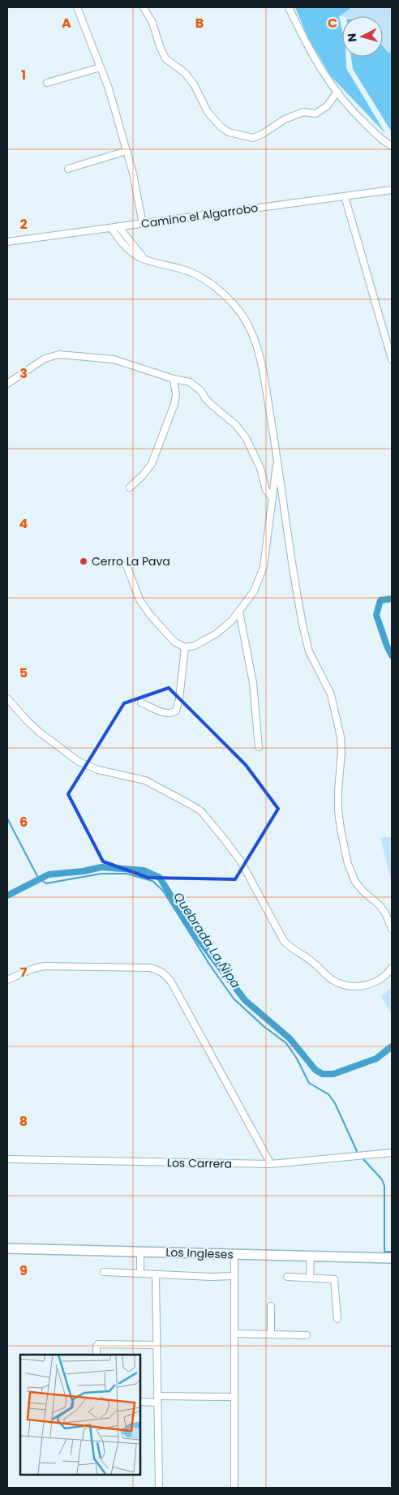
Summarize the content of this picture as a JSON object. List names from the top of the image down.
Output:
{
  "streets": {
    "street": ["Camino el Algarrobo", "Los Carrera", "Los Ingleses"]
  },
  "water": ["Quebrada La Ñipa"],
  "places": ["Cerro La Pava"],
  "north": "left",
  "grid": {
    "columns": ["A", "B", "C"],
    "rows": [
      "1",
      "2",
      "3",
      "4",
      "5",
      "6",
      "7",
      "8",
      "9"
    ]
  }
}
